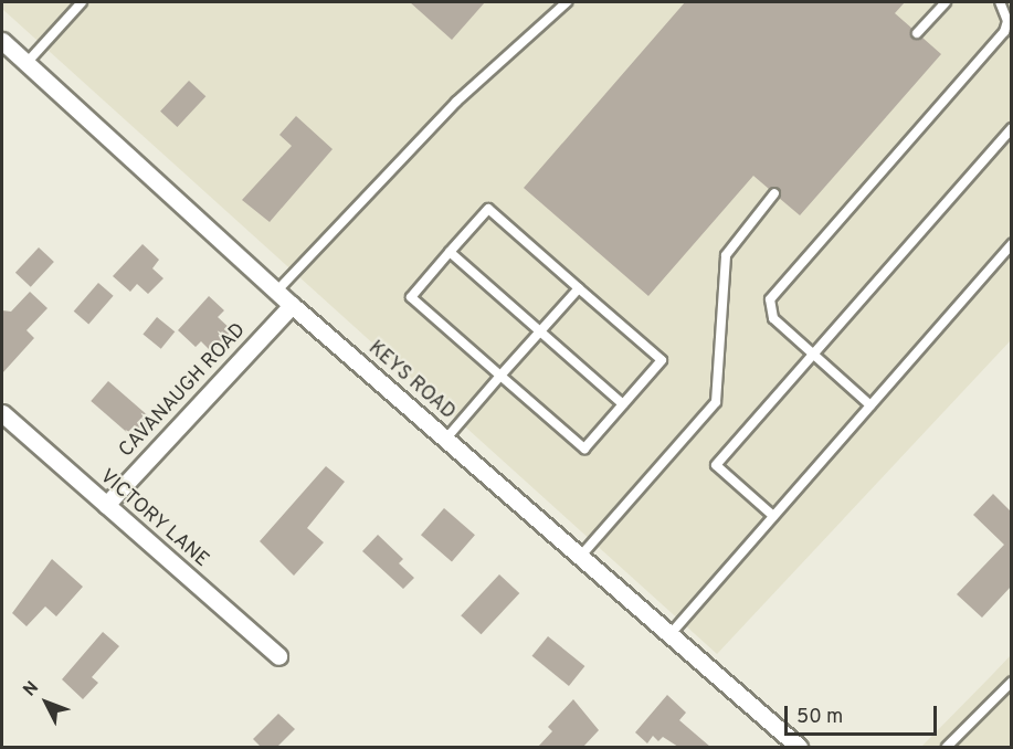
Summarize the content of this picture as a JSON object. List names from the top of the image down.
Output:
{
  "streets": {
    "street": ["KEYS ROAD", "CAVANAUGH ROAD", "VICTORY LANE"]
  },
  "crossings": [
    ["KEYS ROAD", "CAVANAUGH ROAD"],
    ["CAVANAUGH ROAD", "VICTORY LANE"]
  ],
  "scale_bar": "50 m",
  "north": "top left"
}
